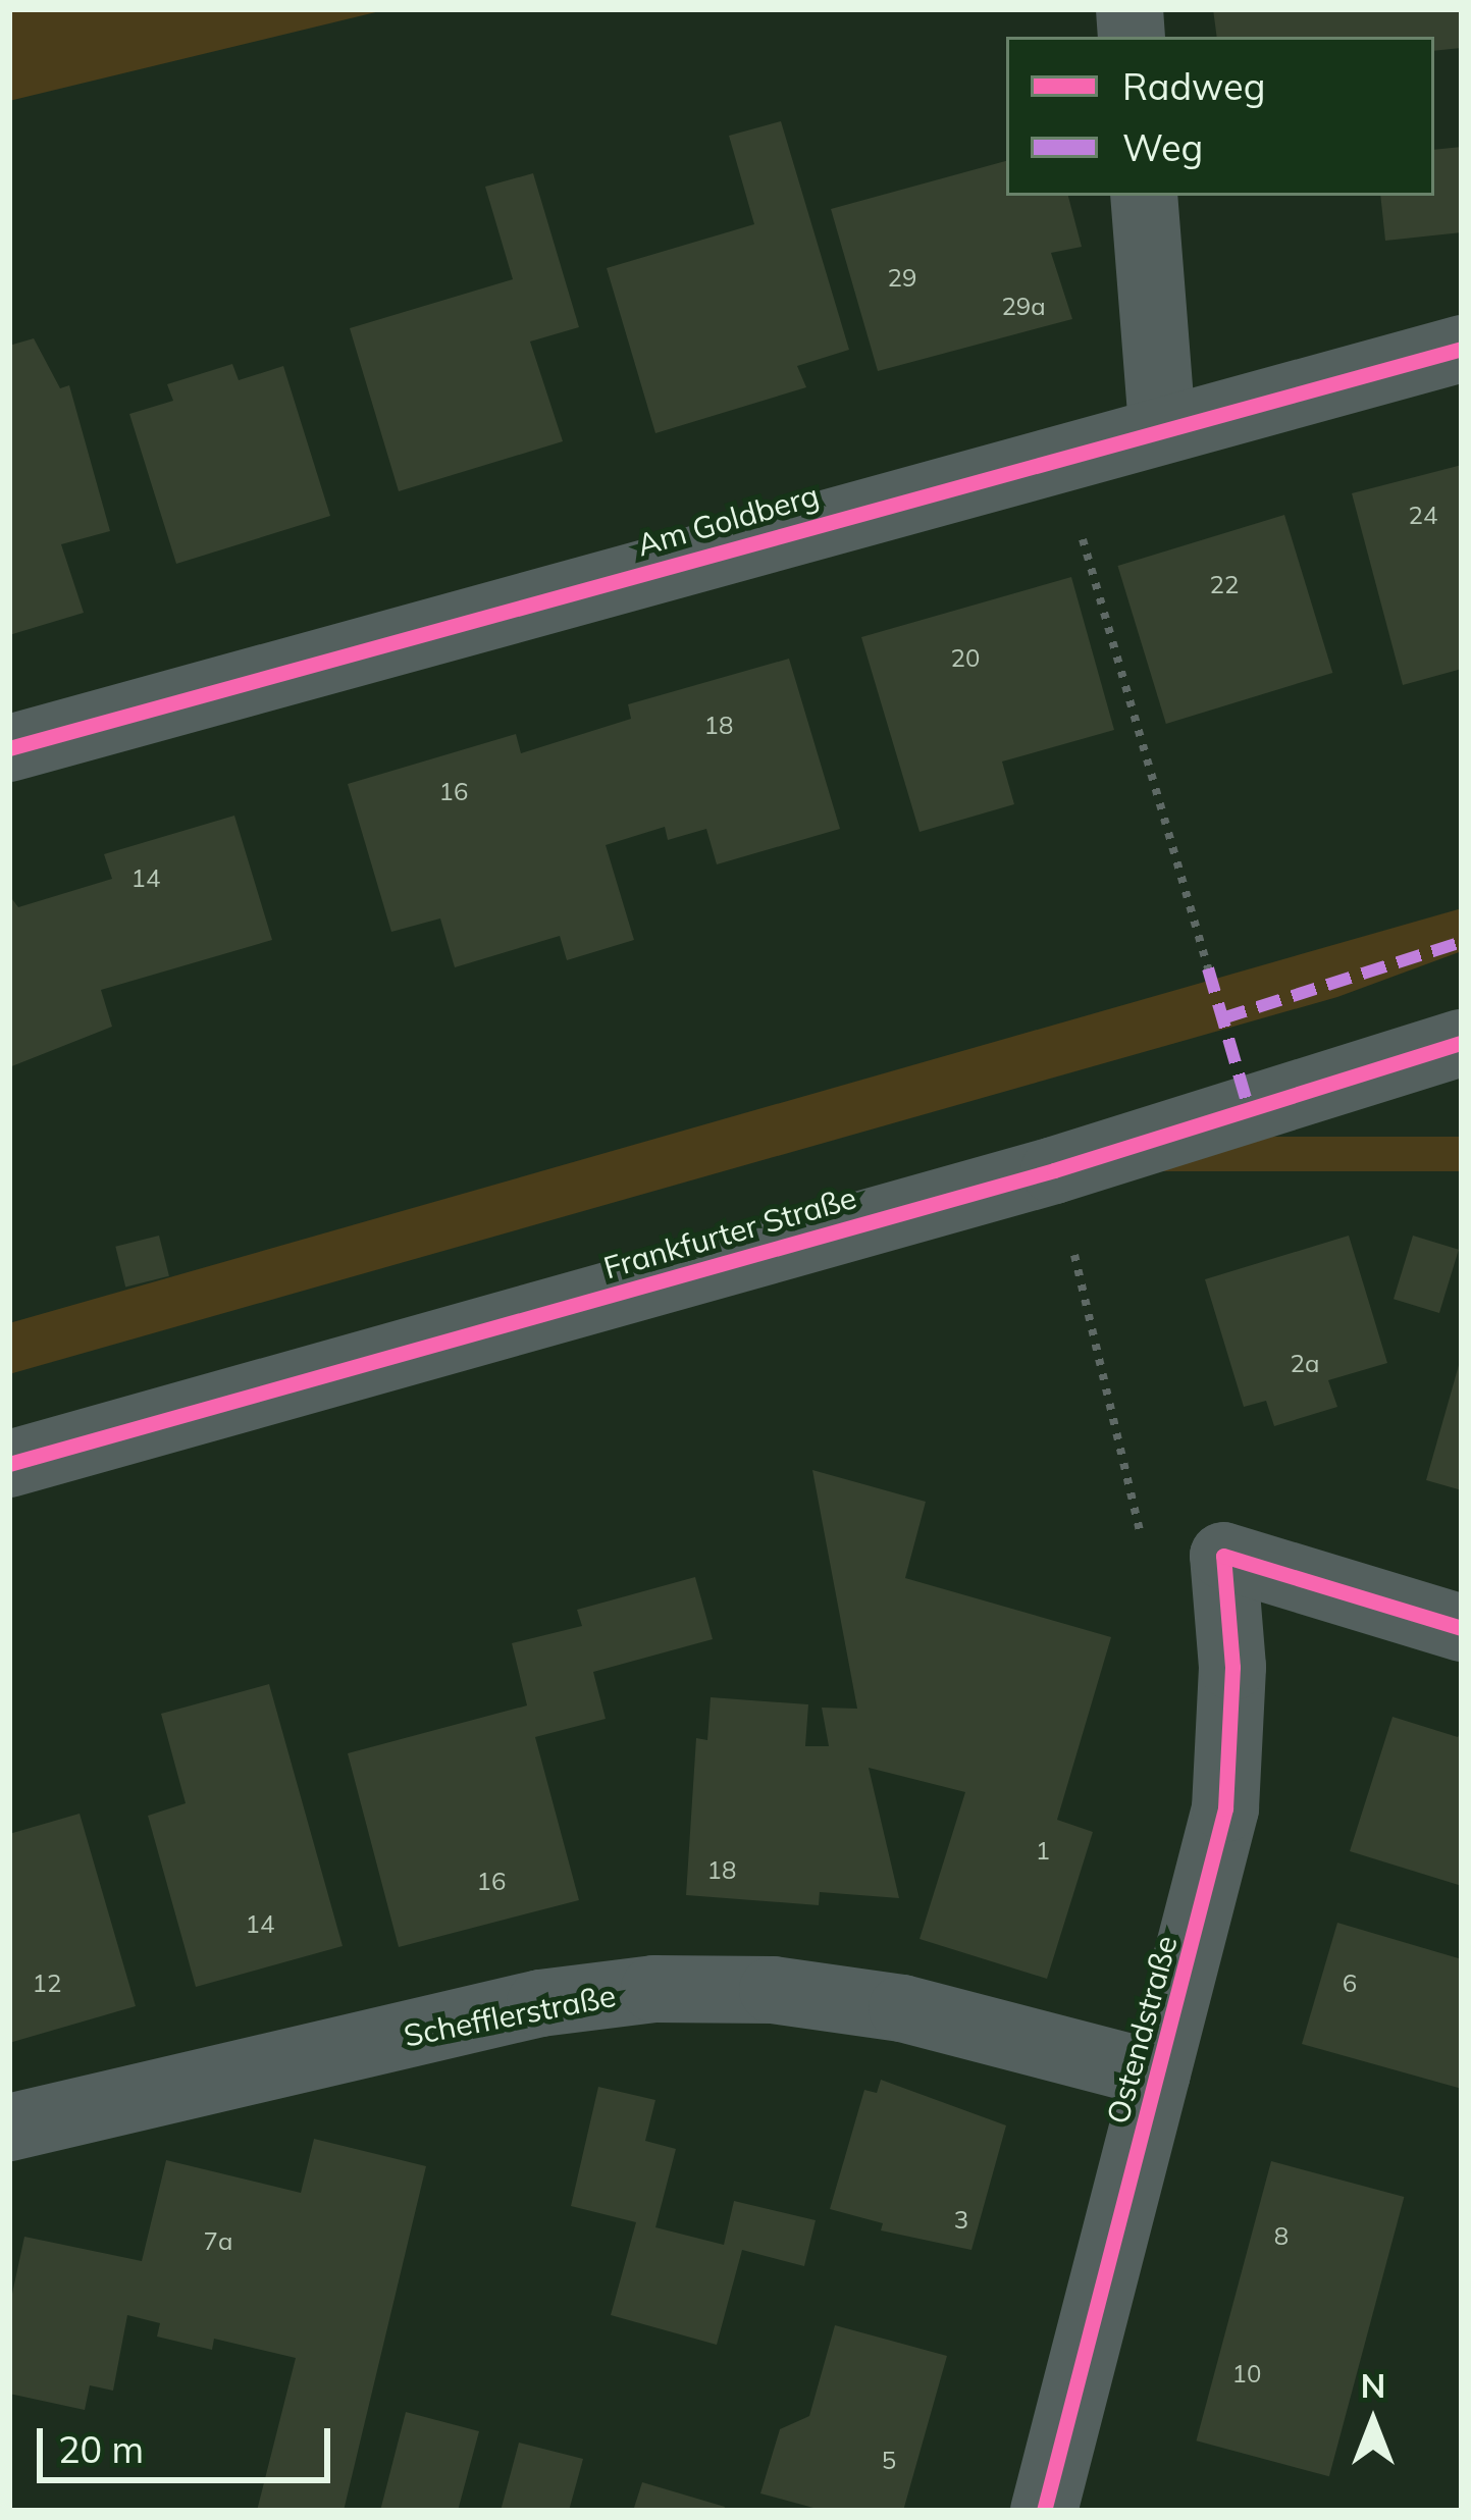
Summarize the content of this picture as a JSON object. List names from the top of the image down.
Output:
{
  "streets": {
    "street": [
      "Am Goldberg",
      "Frankfurter Straße",
      "Schefflerstraße",
      "Ostendstraße"
    ]
  },
  "crossings": [
    ["Schefflerstraße", "Ostendstraße"]
  ],
  "house_numbers": [
    "29",
    "29a",
    "24",
    "22",
    "20",
    "18",
    "16",
    "14",
    "2a",
    "1",
    "18",
    "16",
    "14",
    "12",
    "6",
    "3",
    "8",
    "7a",
    "10",
    "5"
  ],
  "legend": ["Radweg", "Weg"],
  "scale_bar": "20 m",
  "north": "top"
}
